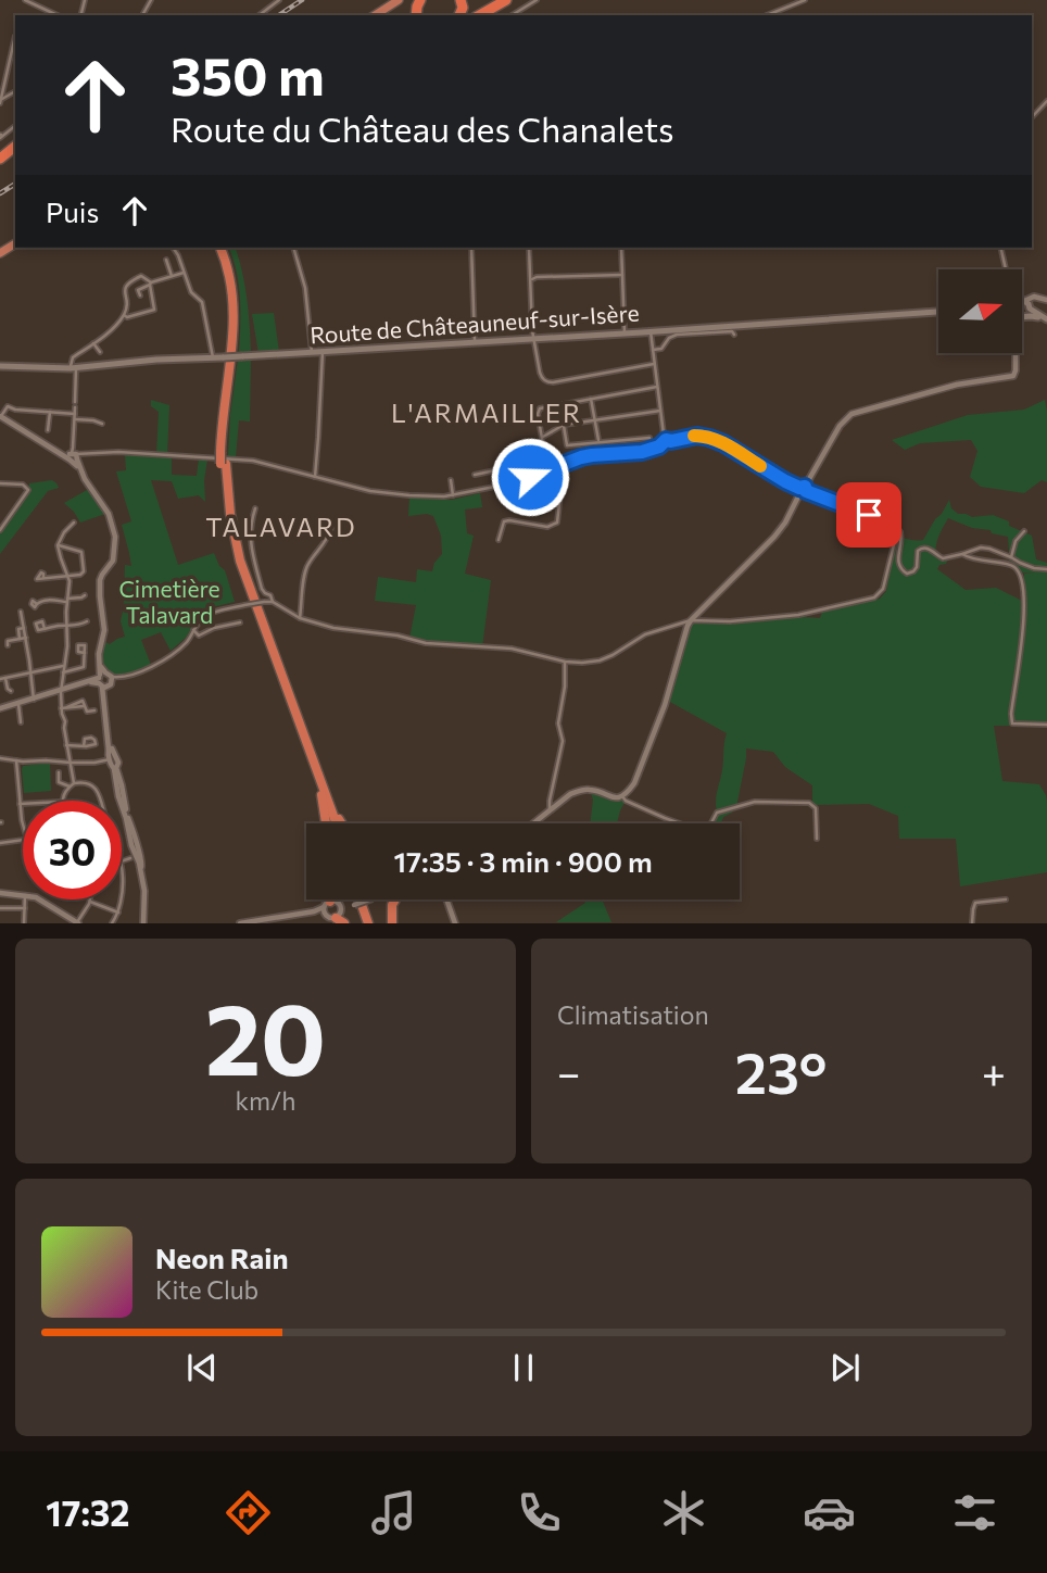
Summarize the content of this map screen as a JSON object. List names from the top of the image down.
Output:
{
  "streets": {
    "main road": ["Route de Châteauneuf-sur-Isère"]
  },
  "districts": ["L'ARMAILLER", "TALAVARD"],
  "parks": ["Cimetière Talavard"],
  "north": "right",
  "page": {
    "turn": ["350 m", "Route du Château des Chanalets"],
    "then": "Puis",
    "limit": "30",
    "trip": "17:35 · 3 min · 900 m",
    "tile": [
      ["20", "km/h"],
      "Climatisation"
    ],
    "heat": ["−", "23°", "+"],
    "song": ["Neon Rain", "Kite Club"],
    "tabs": "17:32"
  }
}
